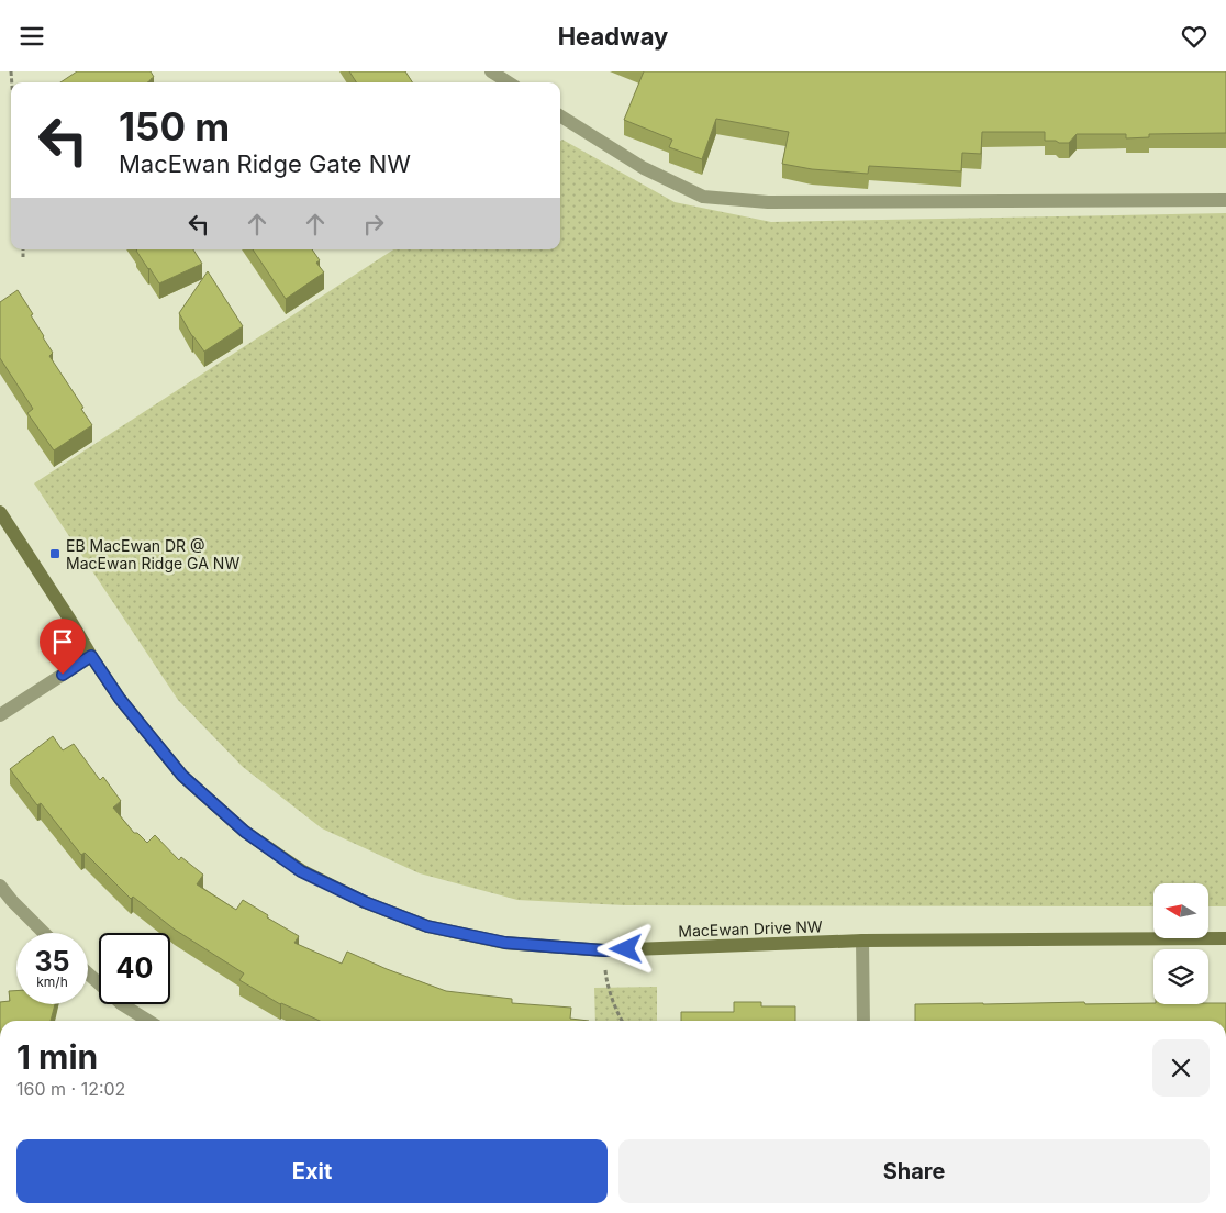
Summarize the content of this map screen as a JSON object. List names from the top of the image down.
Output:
{
  "streets": {
    "street": ["MacEwan Drive NW"]
  },
  "places": {
    "transit": ["EB MacEwan DR @ MacEwan Ridge GA NW"]
  },
  "north": "left",
  "page": {
    "header": "Headway",
    "turn": ["150 m", "MacEwan Ridge Gate NW"],
    "speed": "35 km/h",
    "limit": "40",
    "heading": ["1 min", "160 m · 12:02"],
    "buttons": ["Exit", "Share"]
  }
}
